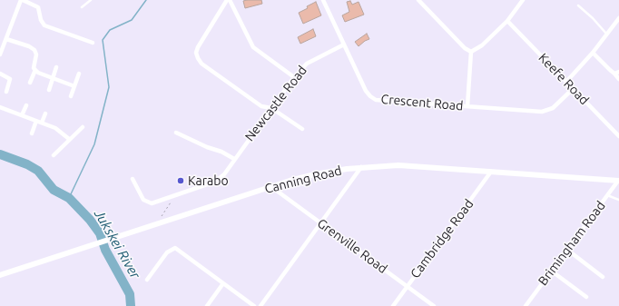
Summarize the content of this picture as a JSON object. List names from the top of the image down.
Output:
{
  "streets": {
    "main road": ["Canning Road"],
    "street": [
      "Keefe Road",
      "Crescent Road",
      "Newcastle Road",
      "Cambridge Road",
      "Brimingham Road",
      "Grenville Road"
    ]
  },
  "crossings": [
    ["Keefe Road", "Crescent Road"],
    ["Crescent Road", "Newcastle Road"],
    ["Canning Road", "Cambridge Road"],
    ["Canning Road", "Brimingham Road"],
    ["Canning Road", "Grenville Road"],
    ["Cambridge Road", "Grenville Road"]
  ],
  "water": ["Jukskei River"],
  "places": ["Karabo"]
}
